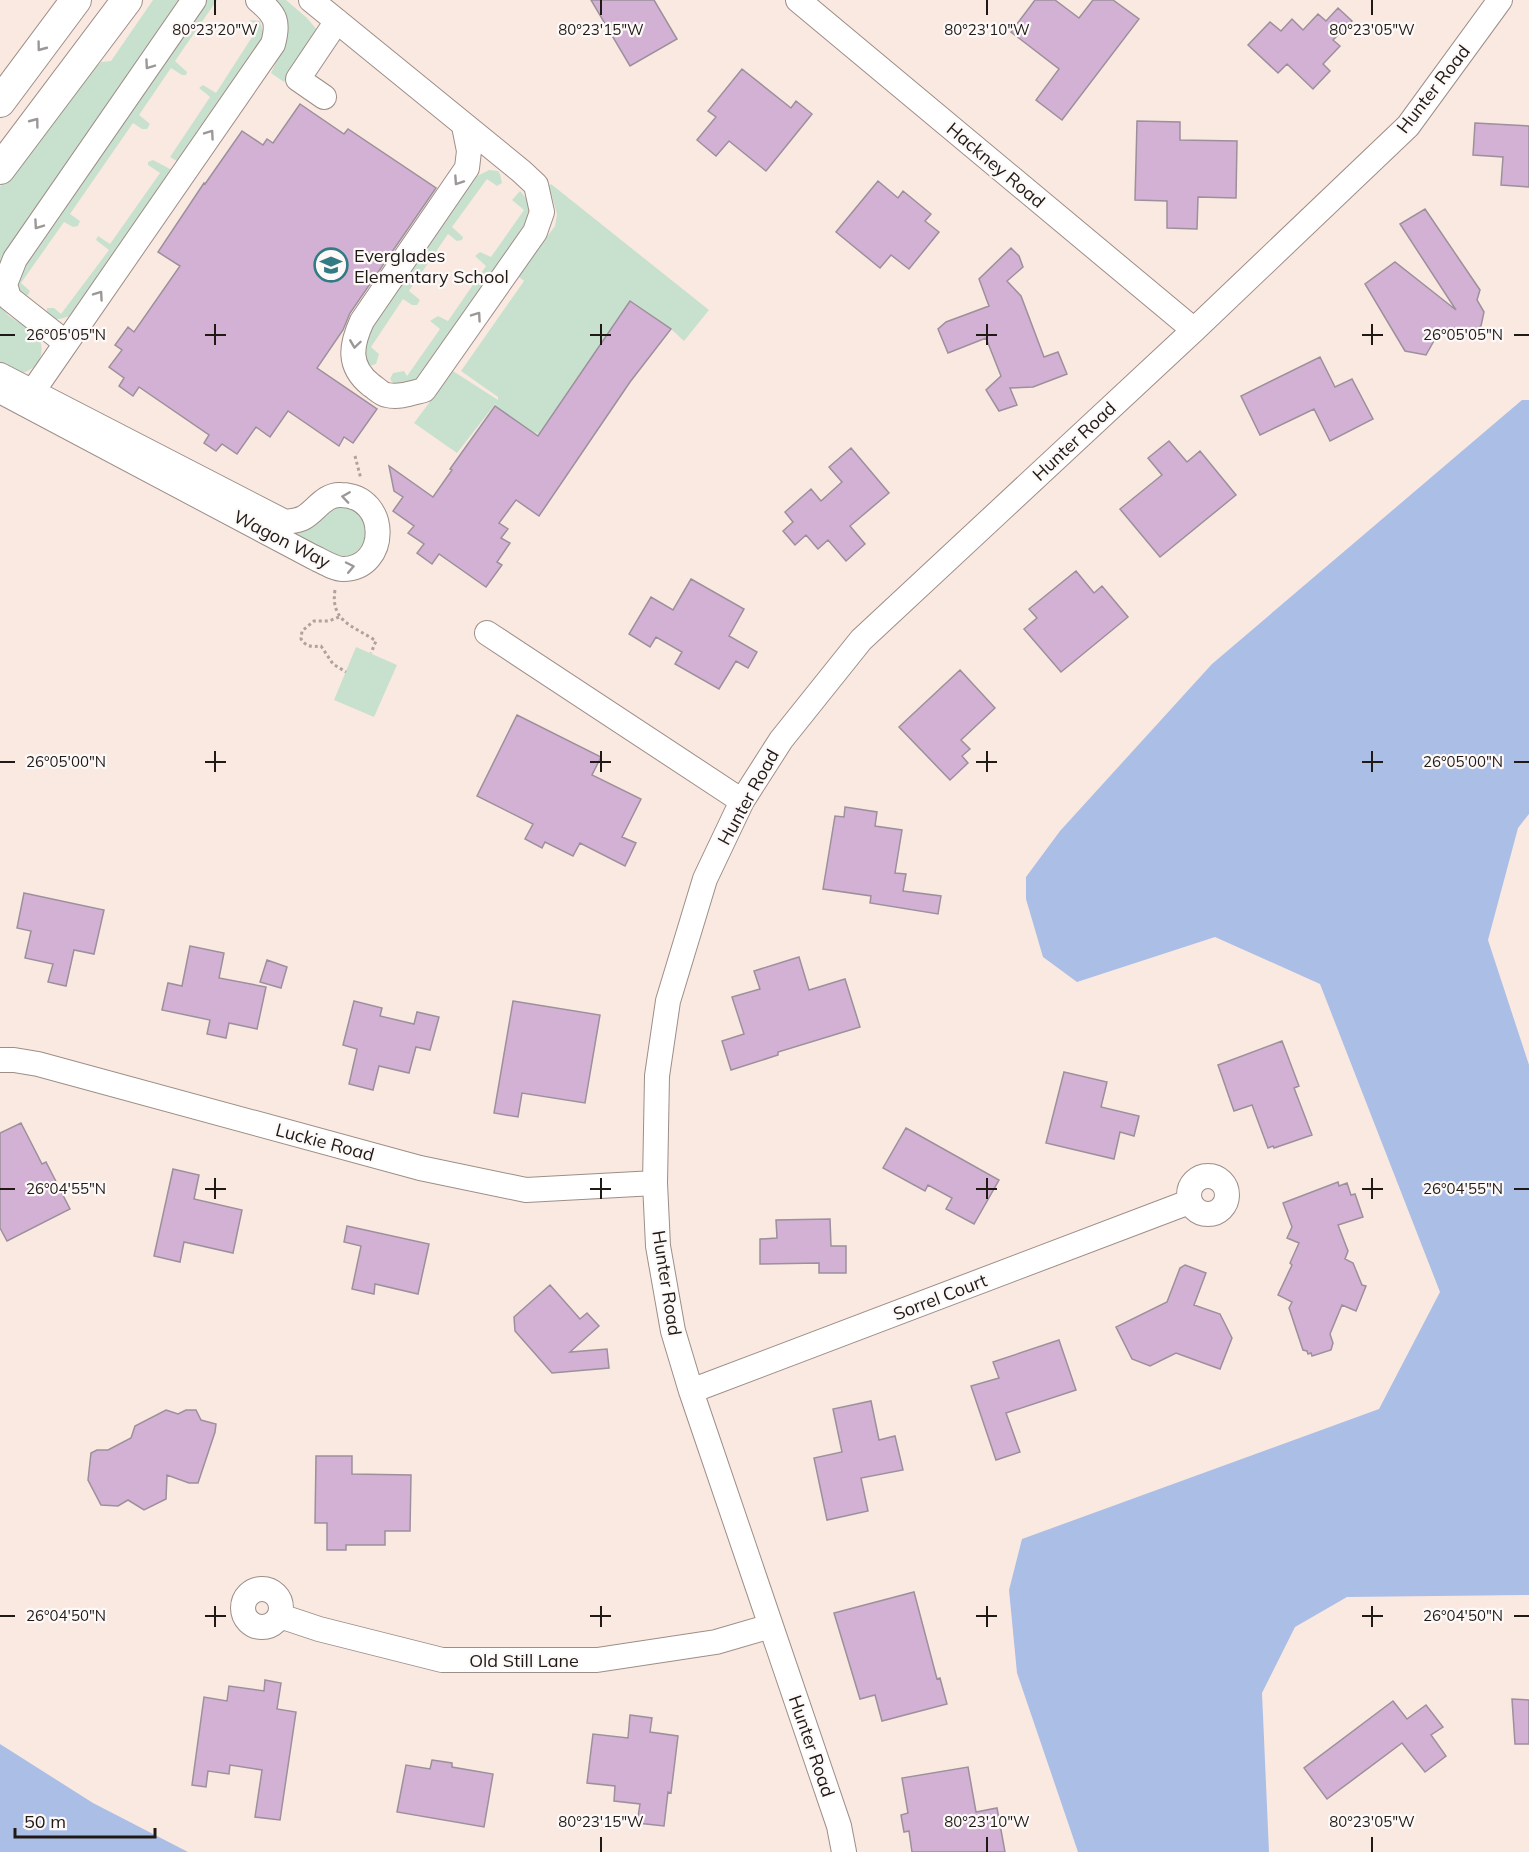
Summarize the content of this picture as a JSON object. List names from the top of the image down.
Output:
{
  "streets": {
    "street": [
      "Hunter Road",
      "Hackney Road",
      "Wagon Way",
      "Luckie Road",
      "Sorrel Court",
      "Old Still Lane"
    ]
  },
  "crossings": [
    ["Hunter Road", "Hackney Road"],
    ["Hunter Road", "Luckie Road"],
    ["Hunter Road", "Sorrel Court"],
    ["Hunter Road", "Old Still Lane"]
  ],
  "places": {
    "school or university": ["Everglades Elementary School"]
  },
  "scale_bar": "50 m",
  "coordinates": [
    "80°23'20\"W",
    "80°23'15\"W",
    "80°23'10\"W",
    "80°23'05\"W",
    "26°05'05\"N",
    "26°05'00\"N",
    "26°04'55\"N",
    "26°04'50\"N"
  ]
}
